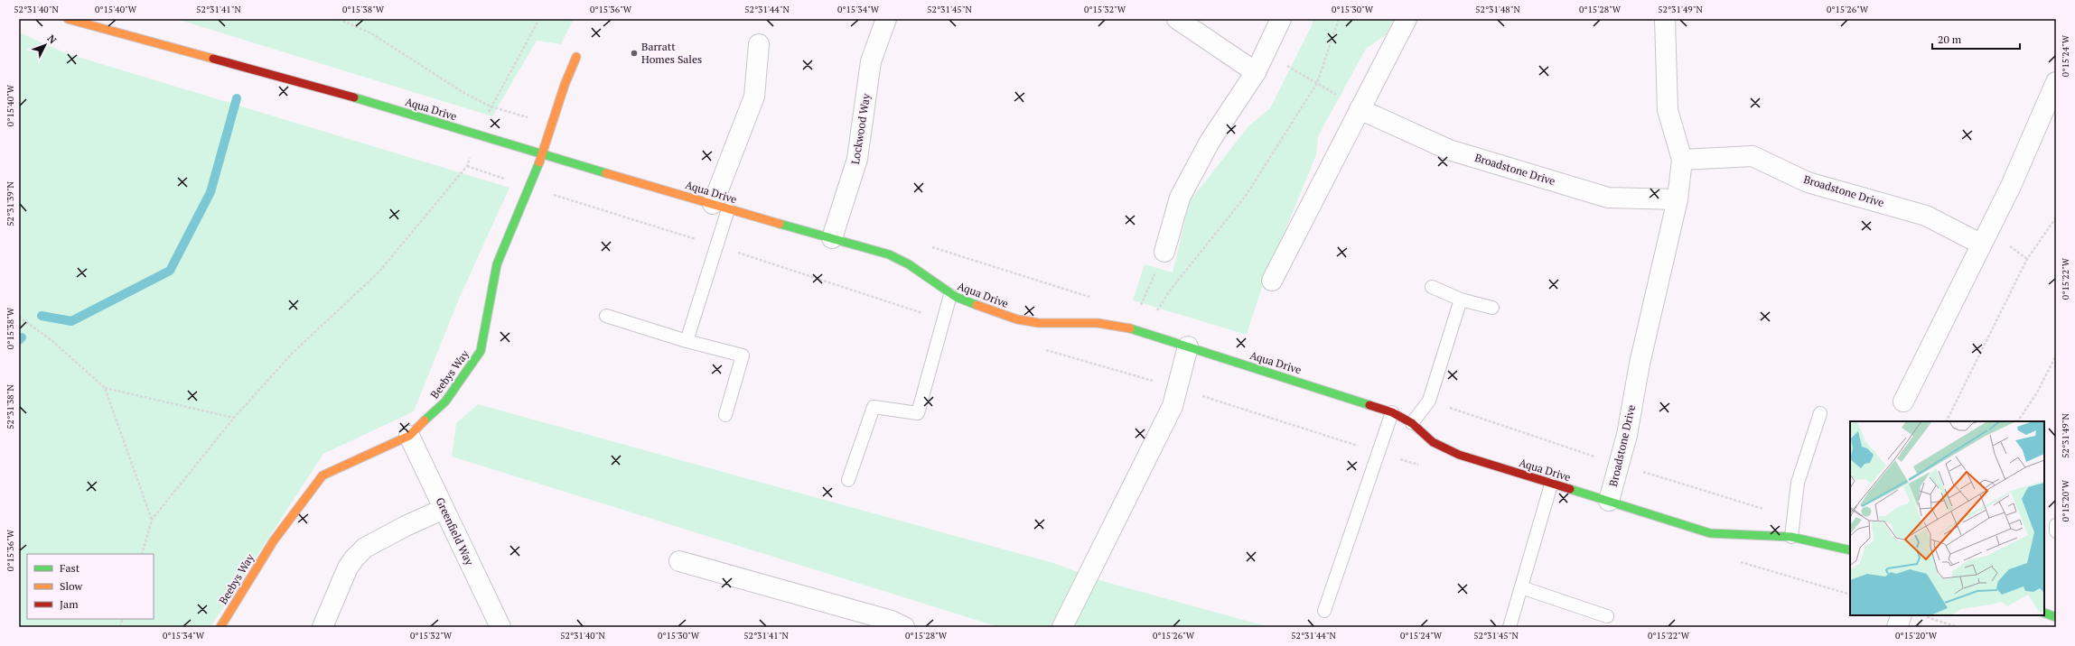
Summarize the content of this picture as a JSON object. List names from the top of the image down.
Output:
{
  "streets": {
    "street": [
      "Aqua Drive",
      "Lockwood Way",
      "Broadstone Drive",
      "Beebys Way",
      "Greenfield Way"
    ]
  },
  "crossings": [
    ["Aqua Drive", "Lockwood Way"],
    ["Aqua Drive", "Broadstone Drive"],
    ["Aqua Drive", "Beebys Way"],
    ["Beebys Way", "Greenfield Way"]
  ],
  "places": ["Barratt Homes Sales"],
  "legend": ["Fast", "Slow", "Jam"],
  "scale_bar": "20 m",
  "north": "top right",
  "coordinates": [
    "52°31'40\"N",
    "0°15'40\"W",
    "52°31'41\"N",
    "0°15'38\"W",
    "0°15'36\"W",
    "52°31'44\"N",
    "0°15'34\"W",
    "52°31'45\"N",
    "0°15'32\"W",
    "0°15'30\"W",
    "52°31'48\"N",
    "0°15'28\"W",
    "52°31'49\"N",
    "0°15'26\"W",
    "0°15'24\"W",
    "52°31'39\"N",
    "0°15'22\"W",
    "52°31'38\"N",
    "0°15'20\"W"
  ]
}
